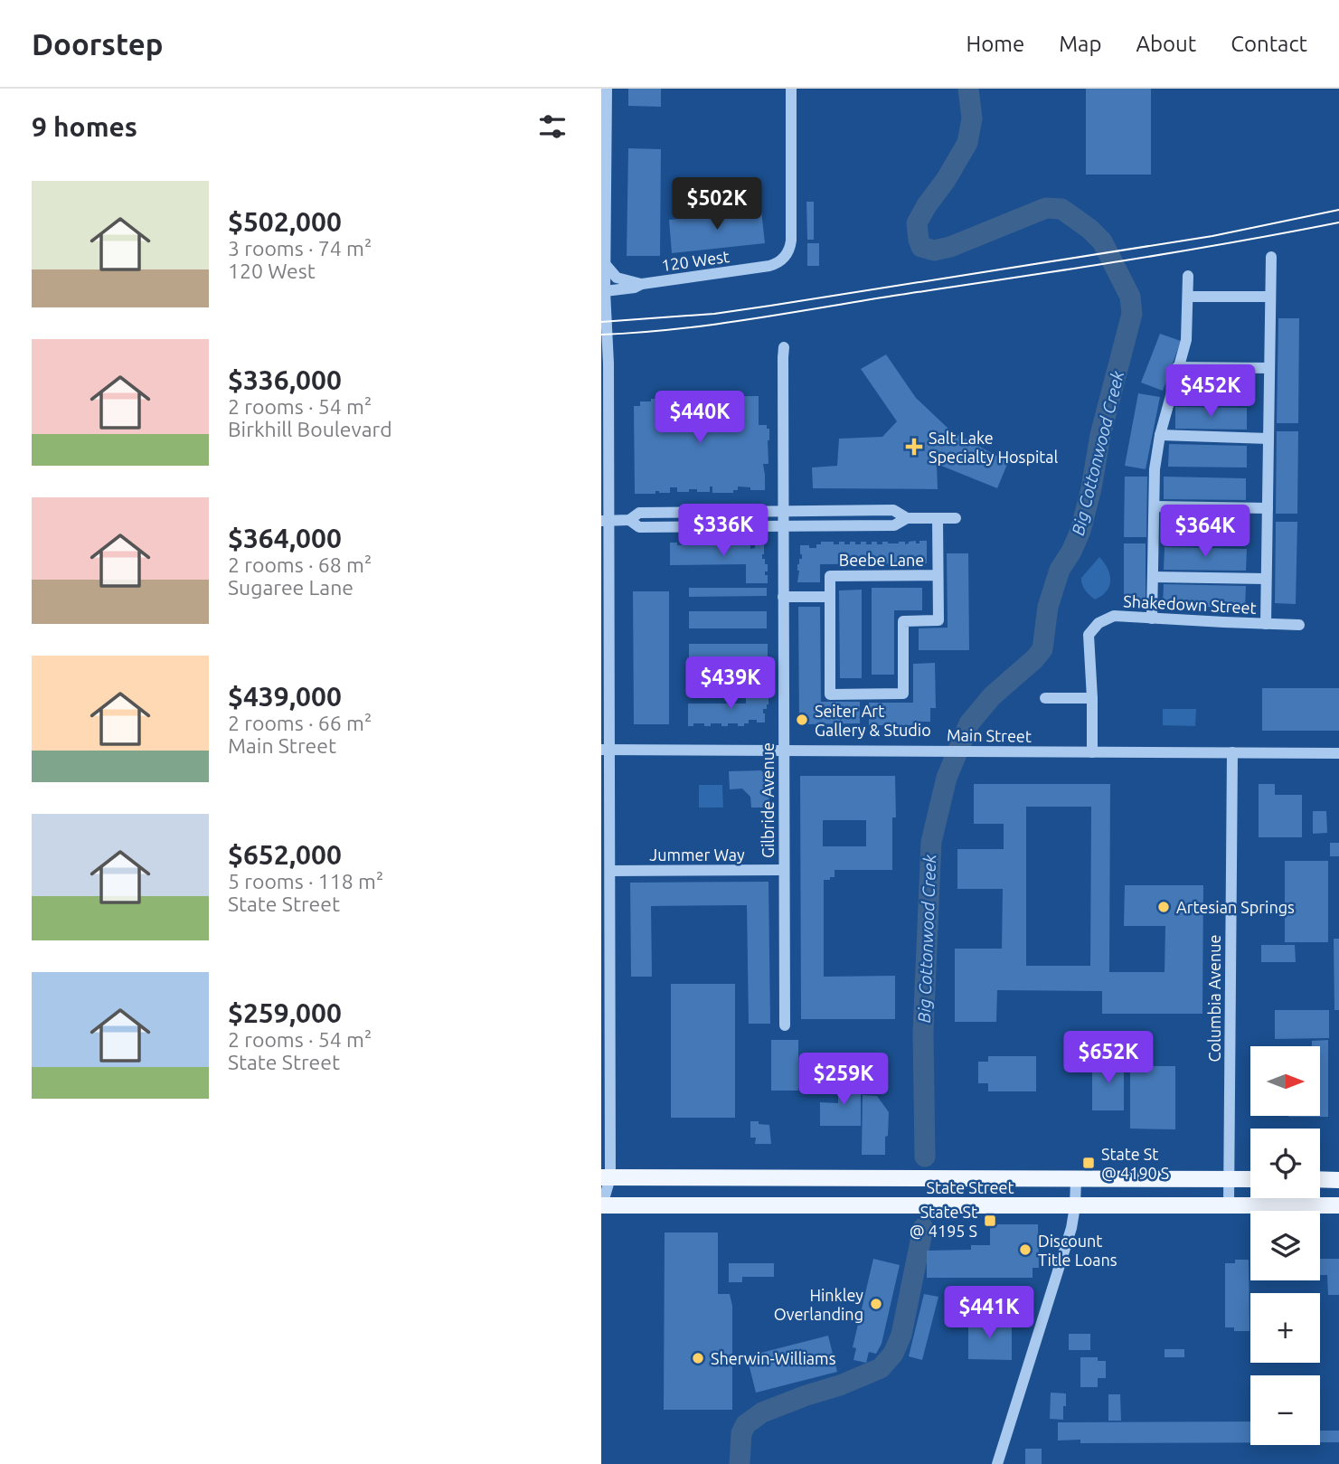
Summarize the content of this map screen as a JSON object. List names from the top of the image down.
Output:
{
  "streets": {
    "main road": ["State Street"],
    "street": [
      "120 West",
      "Beebe Lane",
      "Shakedown Street",
      "Main Street",
      "Gilbride Avenue",
      "Jummer Way",
      "Columbia Avenue"
    ]
  },
  "crossings": [
    ["Shakedown Street", "Main Street"],
    ["Main Street", "Gilbride Avenue"],
    ["Main Street", "Columbia Avenue"],
    ["Gilbride Avenue", "Jummer Way"],
    ["Columbia Avenue", "State Street"]
  ],
  "water": ["Big Cottonwood Creek"],
  "places": {
    "health": ["Salt Lake Specialty Hospital"],
    "other": [
      "Seiter Art Gallery & Studio",
      "Artesian Springs",
      "Discount Title Loans",
      "Hinkley Overlanding",
      "Sherwin-Williams"
    ],
    "transit": ["State St @ 4190 S", "State St @ 4195 S"]
  },
  "north": "right",
  "page": {
    "header": "Doorstep",
    "nav": [
      "Home",
      "Map",
      "About",
      "Contact"
    ],
    "heading": "9 homes",
    "list": [
      {
        "name": "$502,000",
        "note": "3 rooms · 74 m² · 120 West"
      },
      {
        "name": "$336,000",
        "note": "2 rooms · 54 m² · Birkhill Boulevard"
      },
      {
        "name": "$364,000",
        "note": "2 rooms · 68 m² · Sugaree Lane"
      },
      {
        "name": "$439,000",
        "note": "2 rooms · 66 m² · Main Street"
      },
      {
        "name": "$652,000",
        "note": "5 rooms · 118 m² · State Street"
      },
      {
        "name": "$259,000",
        "note": "2 rooms · 54 m² · State Street"
      }
    ],
    "price": [
      "$502K",
      "$452K",
      "$440K",
      "$336K",
      "$364K",
      "$439K",
      "$652K",
      "$259K",
      "$441K"
    ],
    "map_buttons": ["+", "−"]
  }
}
